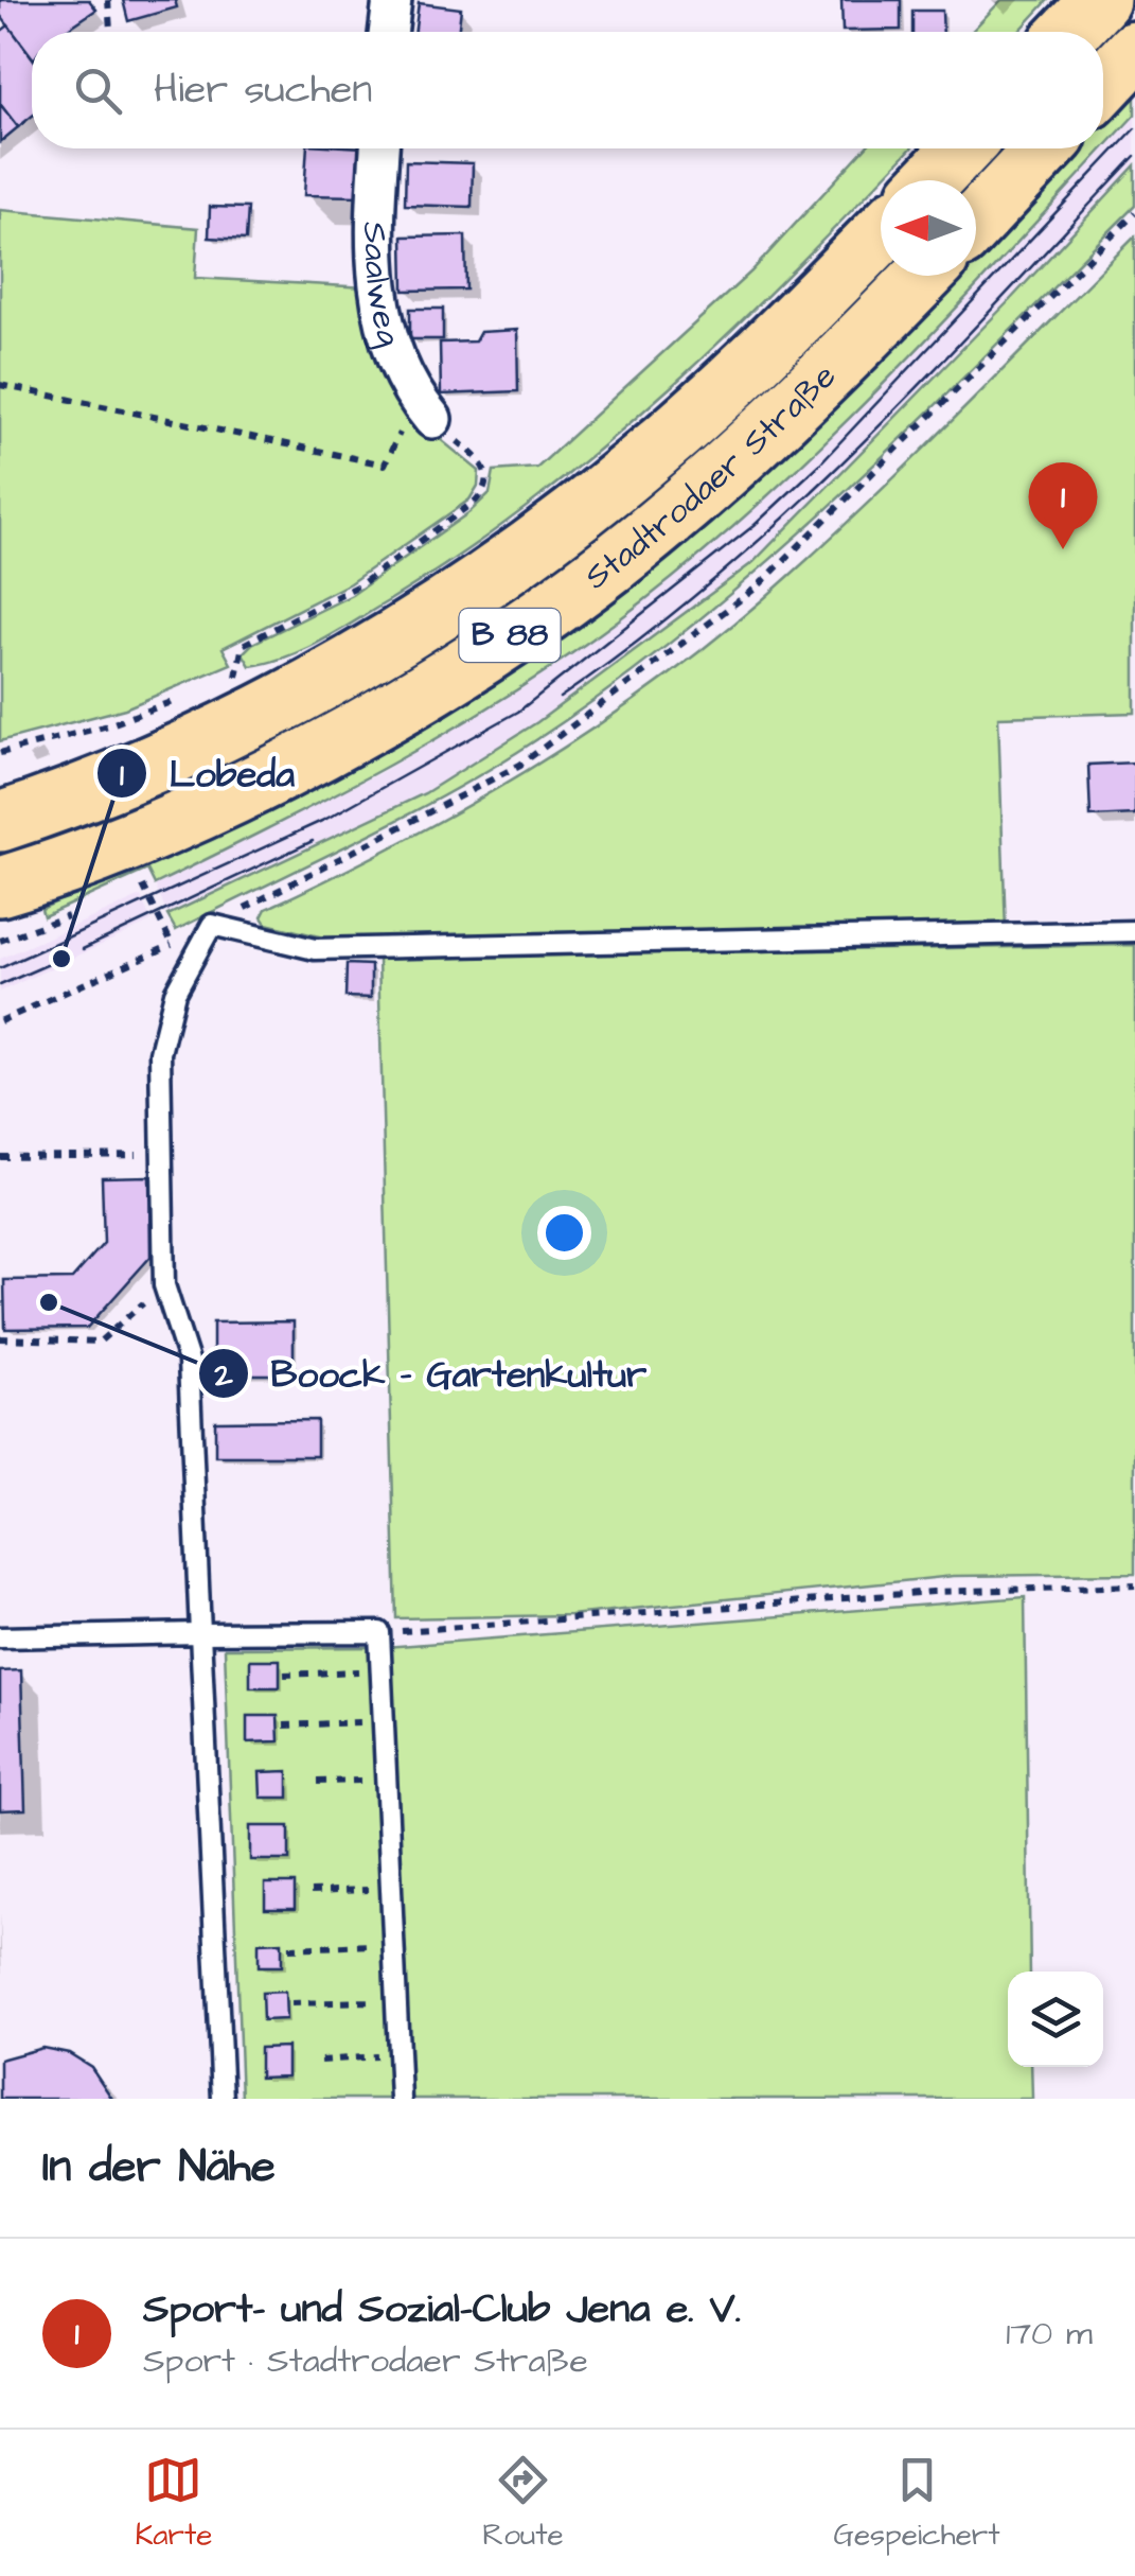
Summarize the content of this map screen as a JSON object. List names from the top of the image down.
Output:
{
  "streets": {
    "main road": ["Stadtrodaer Straße", "B 88"],
    "street": ["Saalweg"]
  },
  "places": ["Lobeda", "Boock - Gartenkultur"],
  "north": "left",
  "page": {
    "search": "Hier suchen",
    "pins": "1",
    "heading": "In der Nähe",
    "list": [
      {
        "mark": "1",
        "name": "Sport- und Sozial-Club Jena e. V.",
        "note": "Sport · Stadtrodaer Straße",
        "value": "170 m"
      }
    ],
    "nav": ["Karte", "Route", "Gespeichert"]
  }
}
